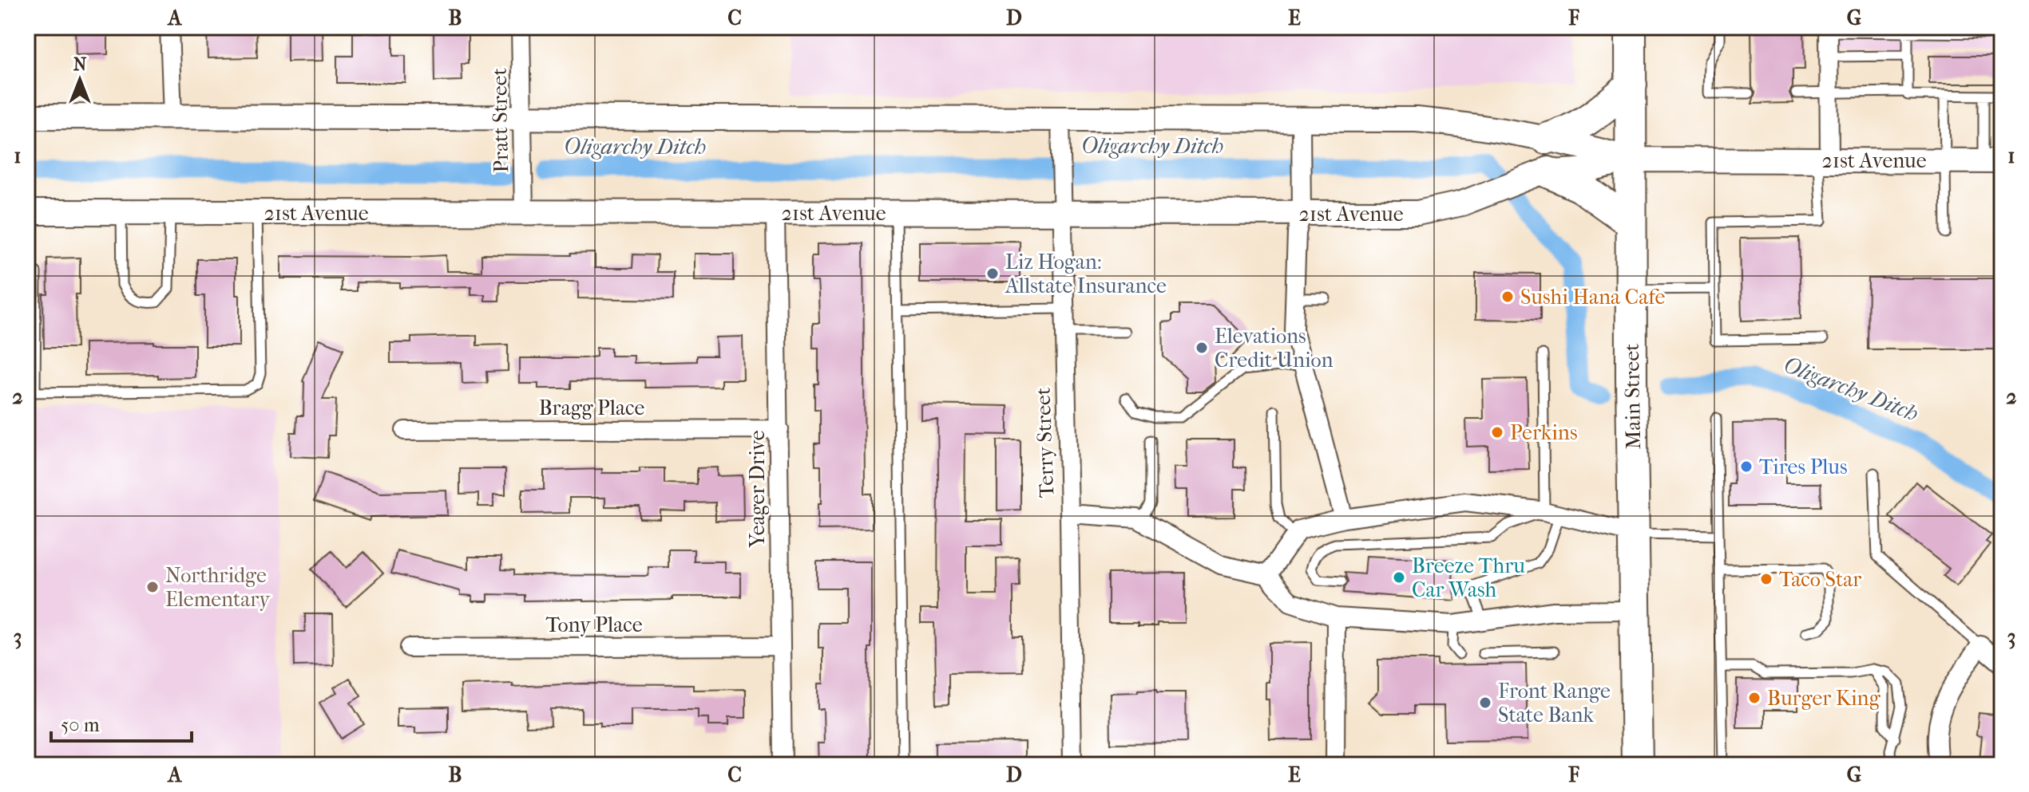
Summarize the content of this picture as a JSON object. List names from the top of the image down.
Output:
{
  "streets": {
    "highway": ["Main Street"],
    "street": [
      "Pratt Street",
      "21st Avenue",
      "Bragg Place",
      "Terry Street",
      "Yeager Drive",
      "Tony Place"
    ]
  },
  "crossings": [
    ["Pratt Street", "21st Avenue"],
    ["21st Avenue", "Main Street"],
    ["21st Avenue", "Terry Street"],
    ["21st Avenue", "Yeager Drive"],
    ["Bragg Place", "Yeager Drive"],
    ["Yeager Drive", "Tony Place"]
  ],
  "water": ["Oligarchy Ditch"],
  "places": [
    "Liz Hogan: Allstate Insurance",
    "Sushi Hana Cafe",
    "Elevations Credit Union",
    "Perkins",
    "Tires Plus",
    "Breeze Thru Car Wash",
    "Taco Star",
    "Northridge Elementary",
    "Burger King",
    "Front Range State Bank"
  ],
  "scale_bar": "50 m",
  "north": "top",
  "grid": {
    "columns": [
      "A",
      "B",
      "C",
      "D",
      "E",
      "F",
      "G"
    ],
    "rows": ["1", "2", "3"]
  }
}
